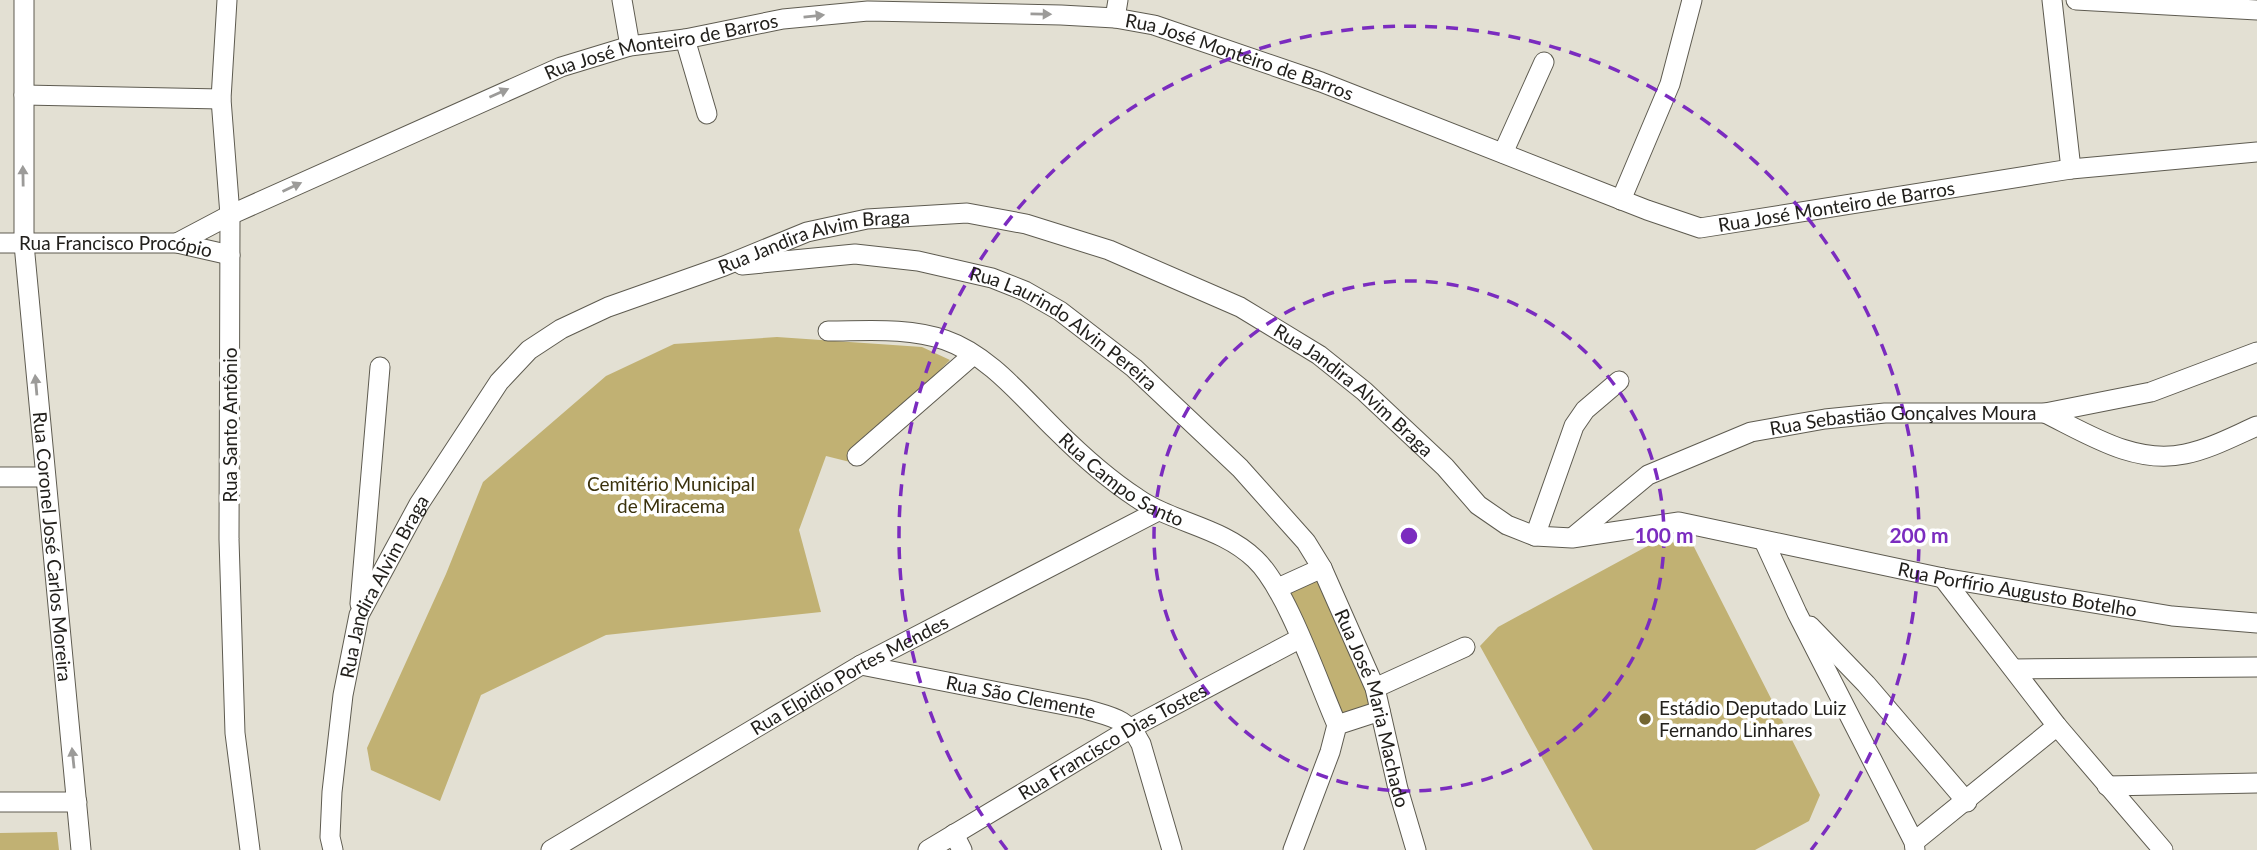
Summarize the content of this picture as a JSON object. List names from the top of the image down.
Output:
{
  "streets": {
    "street": [
      "Rua José Monteiro de Barros",
      "Rua Jandira Alvim Braga",
      "Rua Francisco Procópio",
      "Rua Laurindo Alvin Pereira",
      "Rua Sebastião Gonçalves Moura",
      "Rua Santo Antônio",
      "Rua Campo Santo",
      "Rua Coronel José Carlos Moreira",
      "Rua Porfírio Augusto Botelho",
      "Rua Elpidio Portes Mendes",
      "Rua São Clemente",
      "Rua José Maria Machado",
      "Rua Francisco Dias Tostes"
    ]
  },
  "crossings": [
    ["Rua José Monteiro de Barros", "Rua Francisco Procópio"],
    ["Rua José Monteiro de Barros", "Rua Santo Antônio"],
    ["Rua Jandira Alvim Braga", "Rua Laurindo Alvin Pereira"],
    ["Rua Jandira Alvim Braga", "Rua Sebastião Gonçalves Moura"],
    ["Rua Jandira Alvim Braga", "Rua Porfírio Augusto Botelho"],
    ["Rua Francisco Procópio", "Rua Santo Antônio"],
    ["Rua Francisco Procópio", "Rua Coronel José Carlos Moreira"],
    ["Rua Laurindo Alvin Pereira", "Rua José Maria Machado"],
    ["Rua Sebastião Gonçalves Moura", "Rua Porfírio Augusto Botelho"],
    ["Rua Campo Santo", "Rua Elpidio Portes Mendes"],
    ["Rua Campo Santo", "Rua Francisco Dias Tostes"],
    ["Rua Elpidio Portes Mendes", "Rua São Clemente"],
    ["Rua São Clemente", "Rua Francisco Dias Tostes"]
  ],
  "one_way": ["Rua José Monteiro de Barros", "Rua Coronel José Carlos Moreira"],
  "parks": ["Cemitério Municipal de Miracema"],
  "places": ["Estádio Deputado Luiz Fernando Linhares"],
  "rings": ["100 m", "200 m"]
}
